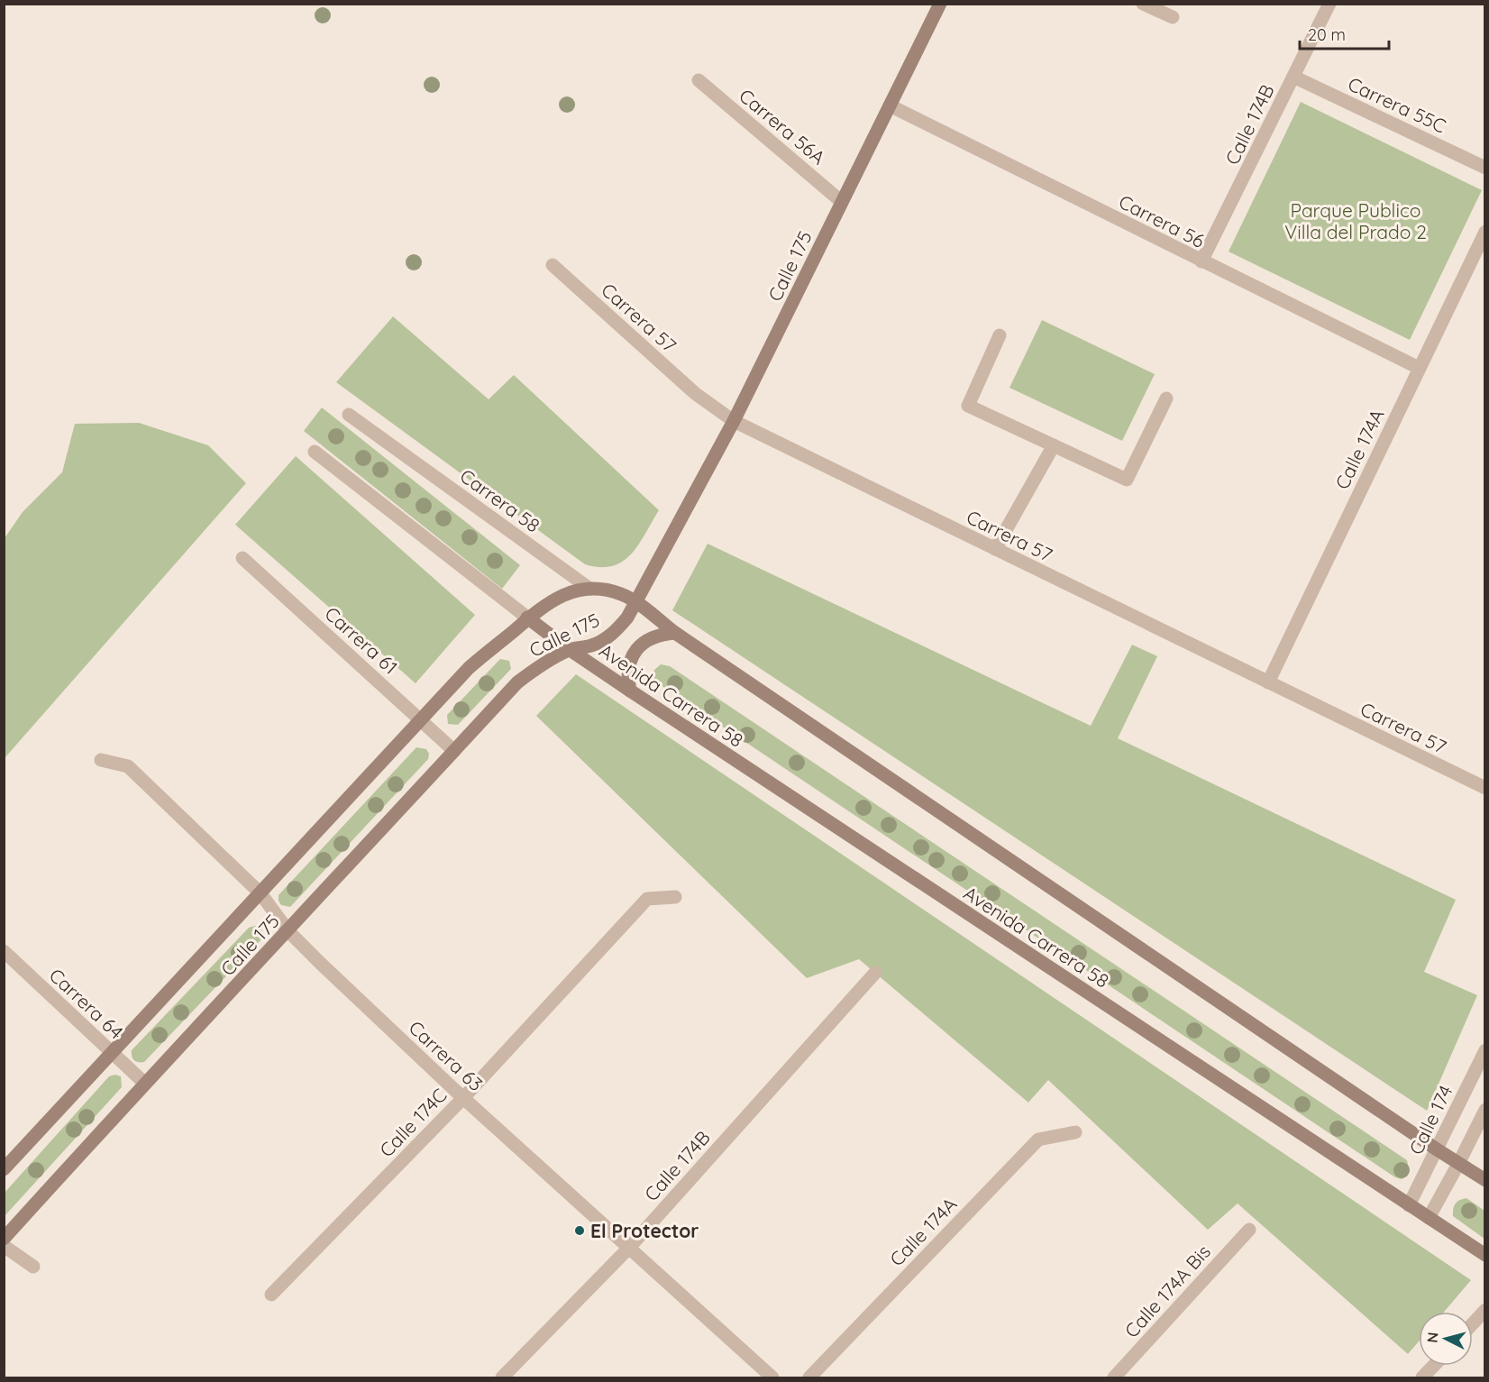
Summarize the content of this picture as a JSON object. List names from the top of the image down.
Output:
{
  "streets": {
    "street": [
      "Carrera 55C",
      "Calle 174B",
      "Carrera 56A",
      "Carrera 56",
      "Calle 175",
      "Carrera 57",
      "Calle 174A",
      "Carrera 58",
      "Carrera 61",
      "Avenida Carrera 58",
      "Carrera 64",
      "Carrera 63",
      "Calle 174",
      "Calle 174C",
      "Calle 174A Bis"
    ]
  },
  "crossings": [
    ["Carrera 55C", "Calle 174B"],
    ["Calle 174B", "Carrera 56"],
    ["Calle 174B", "Carrera 63"],
    ["Carrera 56A", "Calle 175"],
    ["Carrera 56", "Calle 175"],
    ["Carrera 56", "Calle 174A"],
    ["Calle 175", "Carrera 57"],
    ["Calle 175", "Carrera 58"],
    ["Calle 175", "Carrera 61"],
    ["Calle 175", "Avenida Carrera 58"],
    ["Calle 175", "Carrera 64"],
    ["Calle 175", "Carrera 63"],
    ["Carrera 57", "Calle 174A"],
    ["Avenida Carrera 58", "Calle 174"],
    ["Carrera 63", "Calle 174C"]
  ],
  "parks": ["Parque Publico Villa del Prado 2"],
  "places": ["El Protector"],
  "scale_bar": "20 m",
  "north": "left"
}
